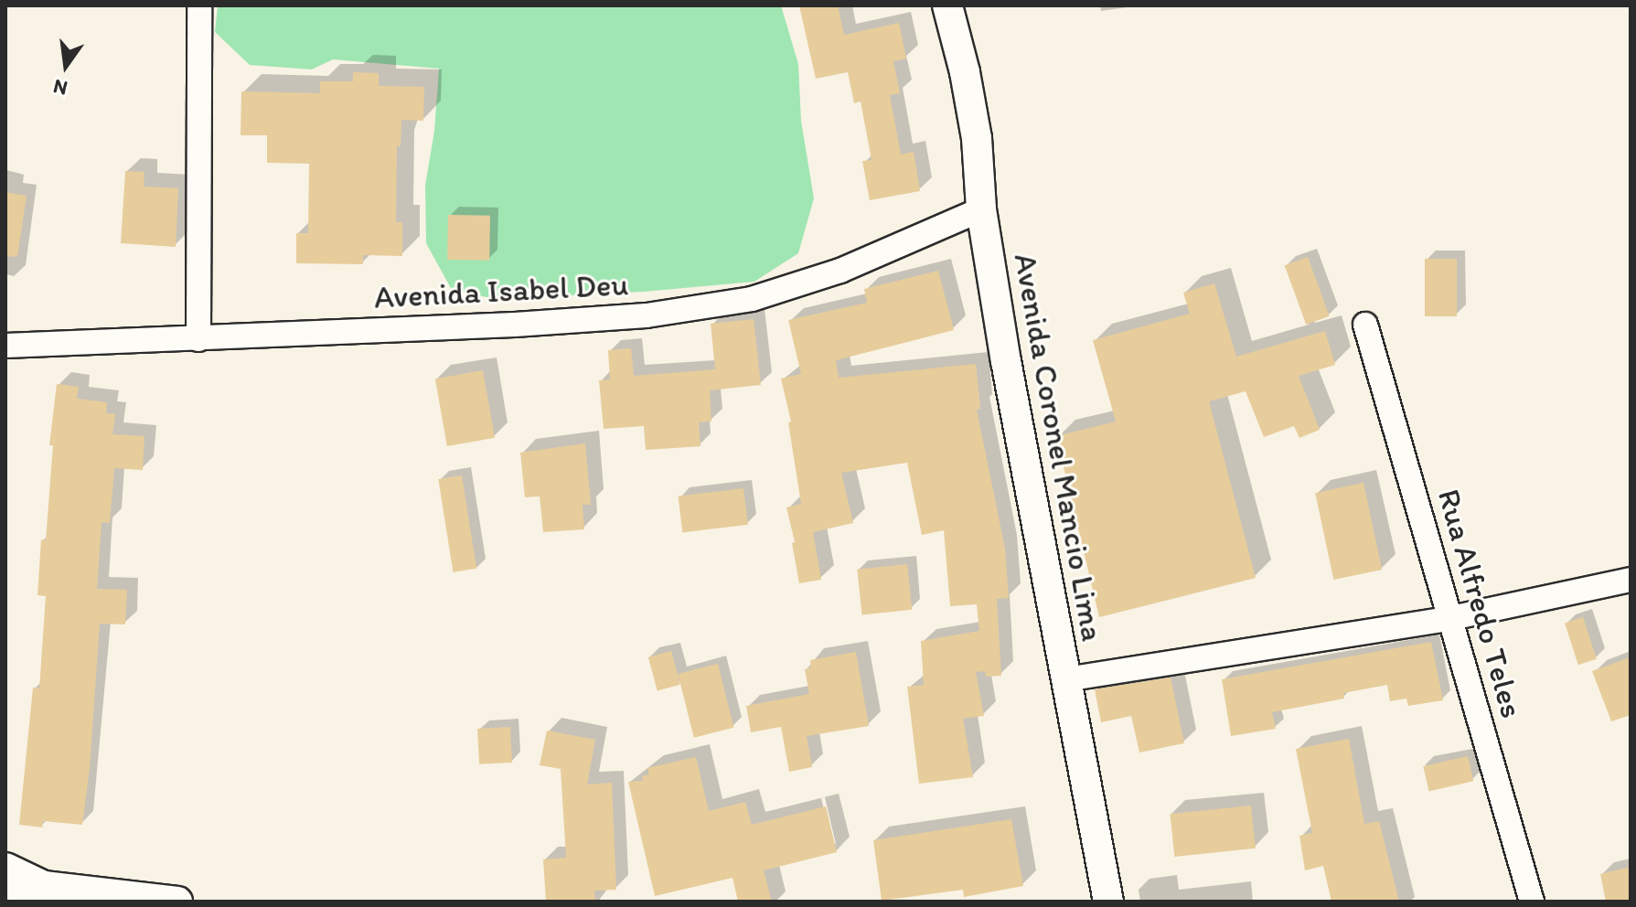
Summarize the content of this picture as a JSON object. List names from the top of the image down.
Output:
{
  "streets": {
    "street": ["Avenida Isabel Deu", "Avenida Coronel Mancio Lima", "Rua Alfredo Teles"]
  },
  "crossings": [
    ["Avenida Isabel Deu", "Avenida Coronel Mancio Lima"]
  ],
  "north": "bottom"
}
